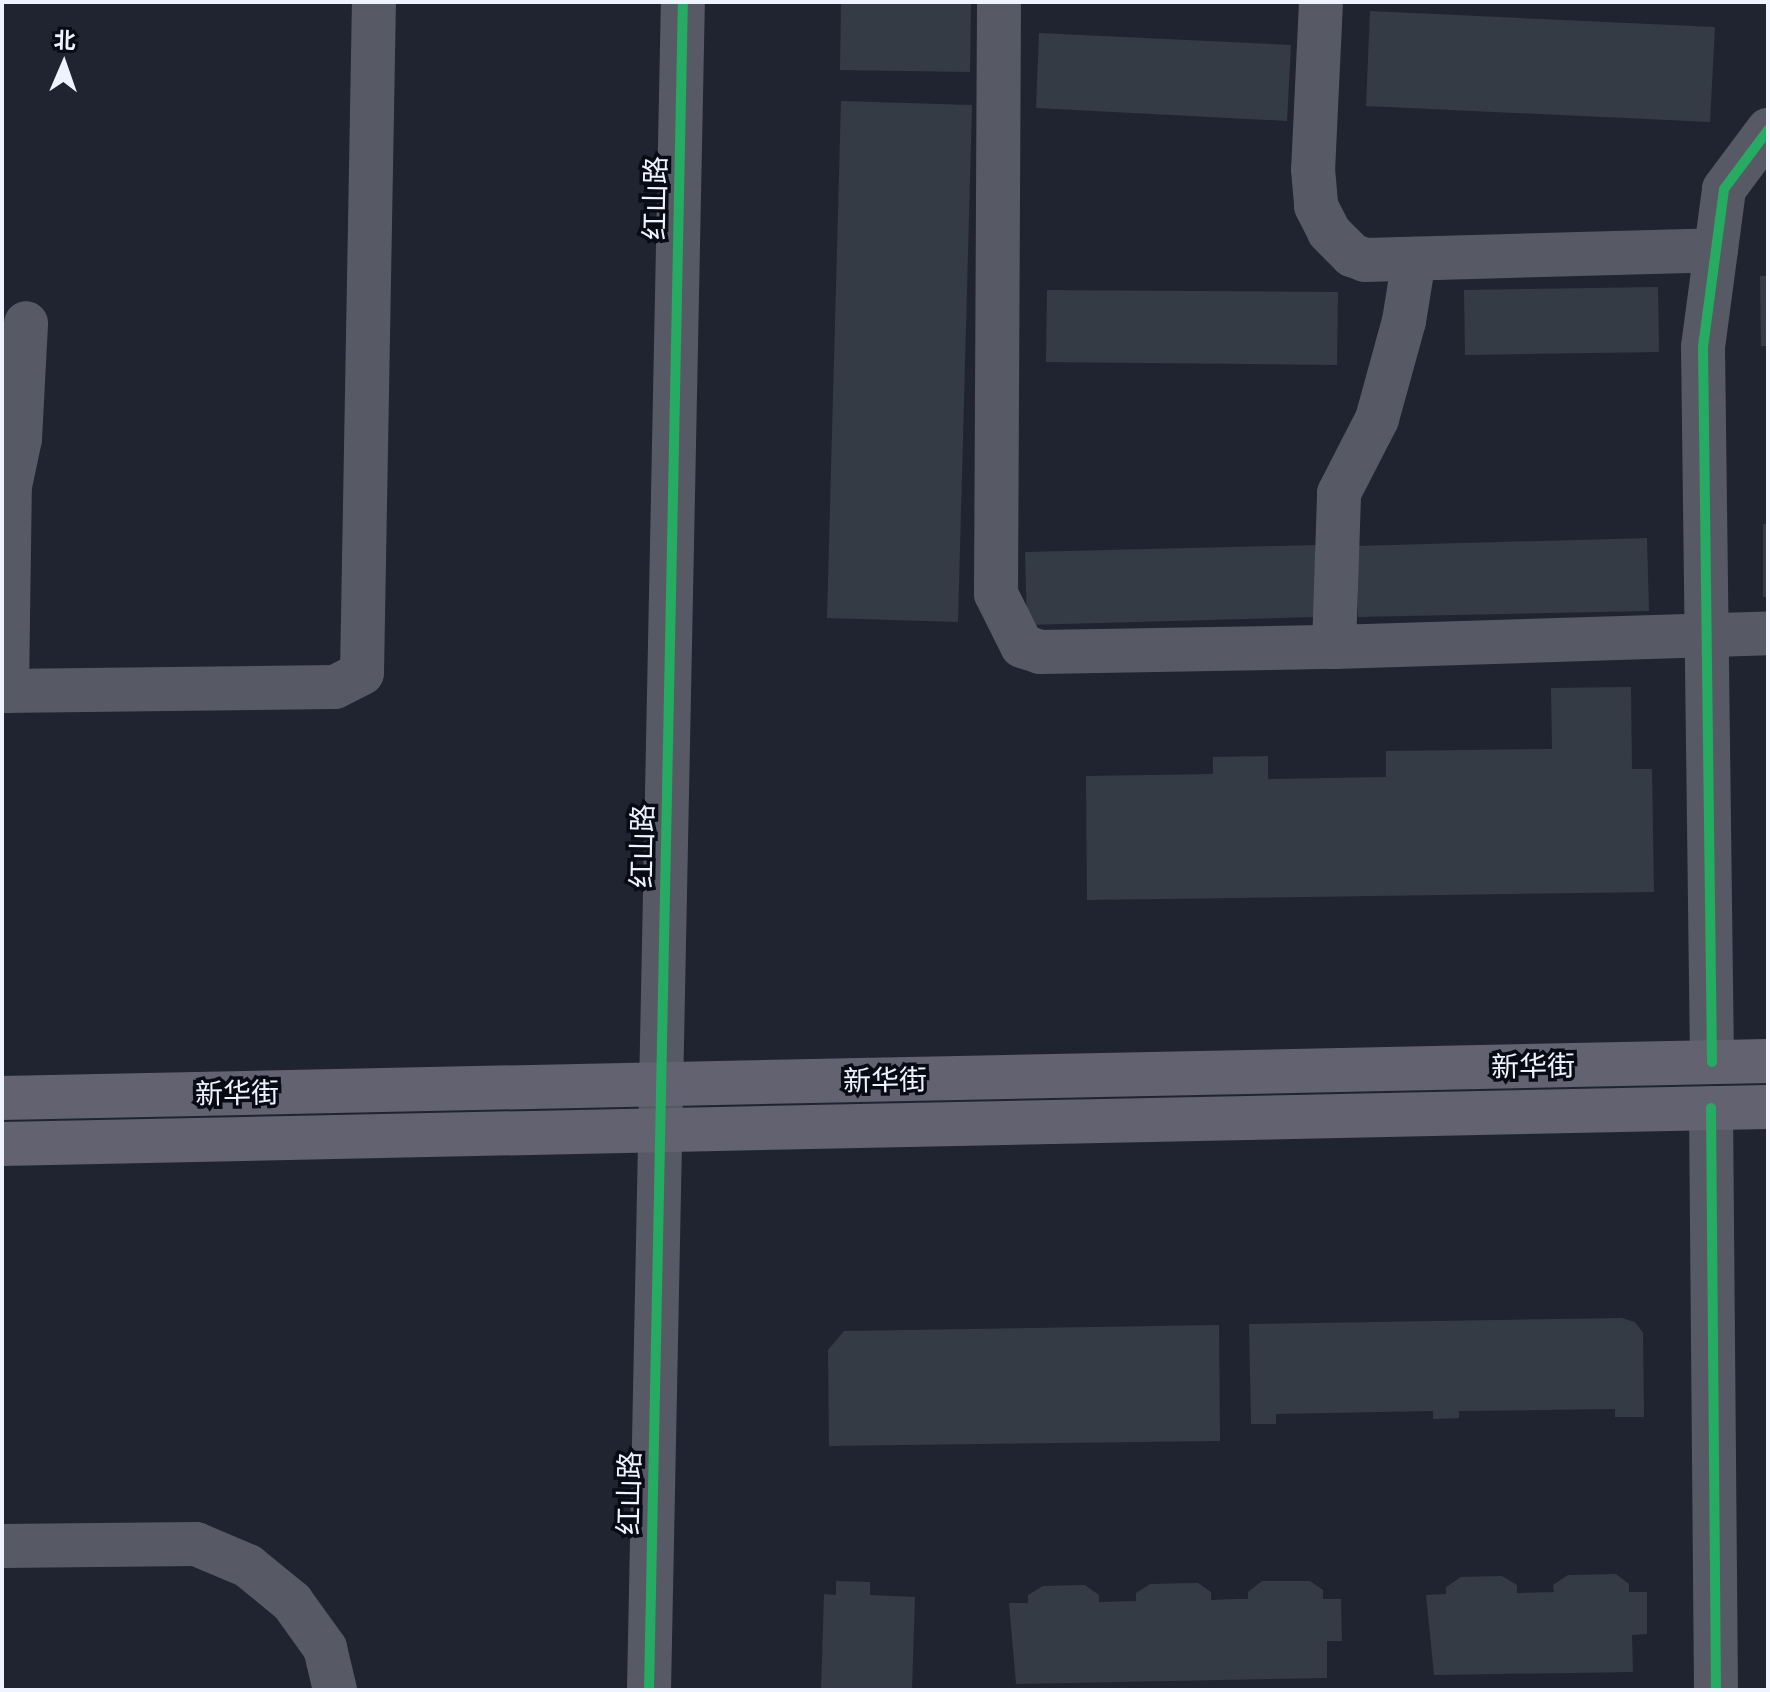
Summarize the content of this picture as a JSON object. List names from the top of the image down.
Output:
{
  "streets": {
    "main road": ["新华街"],
    "street": ["红山路"]
  },
  "crossings": [
    ["红山路", "新华街"]
  ],
  "north": "top"
}
